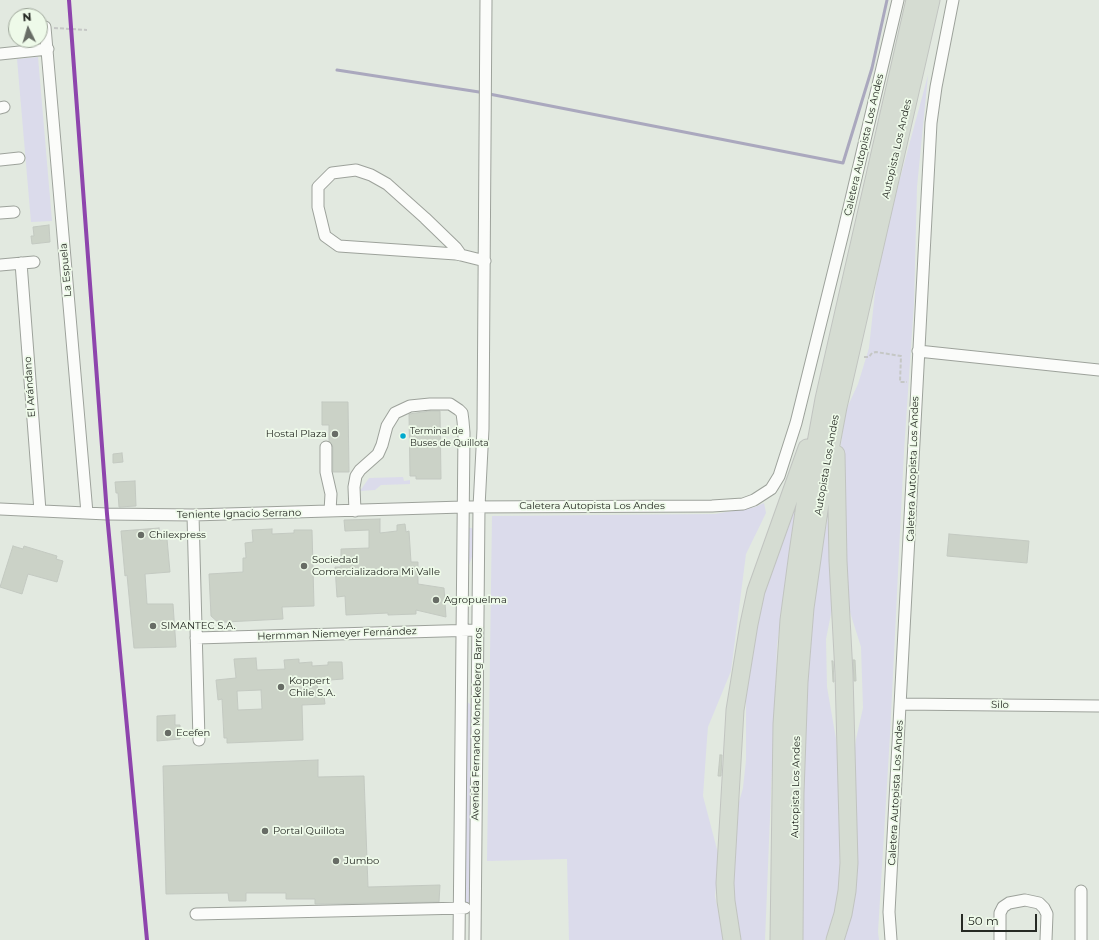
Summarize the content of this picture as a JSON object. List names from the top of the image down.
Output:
{
  "streets": {
    "highway": ["Autopista Los Andes"],
    "street": [
      "Caletera Autopista Los Andes",
      "La Espuela",
      "El Arándano",
      "Teniente Ignacio Serrano",
      "Hermman Niemeyer Fernández",
      "Silo",
      "Avenida Fernando Monckeberg Barros"
    ]
  },
  "crossings": [
    ["Caletera Autopista Los Andes", "Teniente Ignacio Serrano"],
    ["Caletera Autopista Los Andes", "Silo"],
    ["Caletera Autopista Los Andes", "Avenida Fernando Monckeberg Barros"],
    ["La Espuela", "Teniente Ignacio Serrano"],
    ["El Arándano", "Teniente Ignacio Serrano"],
    ["Teniente Ignacio Serrano", "Avenida Fernando Monckeberg Barros"],
    ["Hermman Niemeyer Fernández", "Avenida Fernando Monckeberg Barros"]
  ],
  "places": [
    "Hostal Plaza",
    "Terminal de Buses de Quillota",
    "Chilexpress",
    "Sociedad Comercializadora Mi Valle",
    "Agropuelma",
    "SIMANTEC S.A.",
    "Koppert Chile S.A.",
    "Ecefen",
    "Portal Quillota",
    "Jumbo"
  ],
  "scale_bar": "50 m",
  "north": "top"
}
